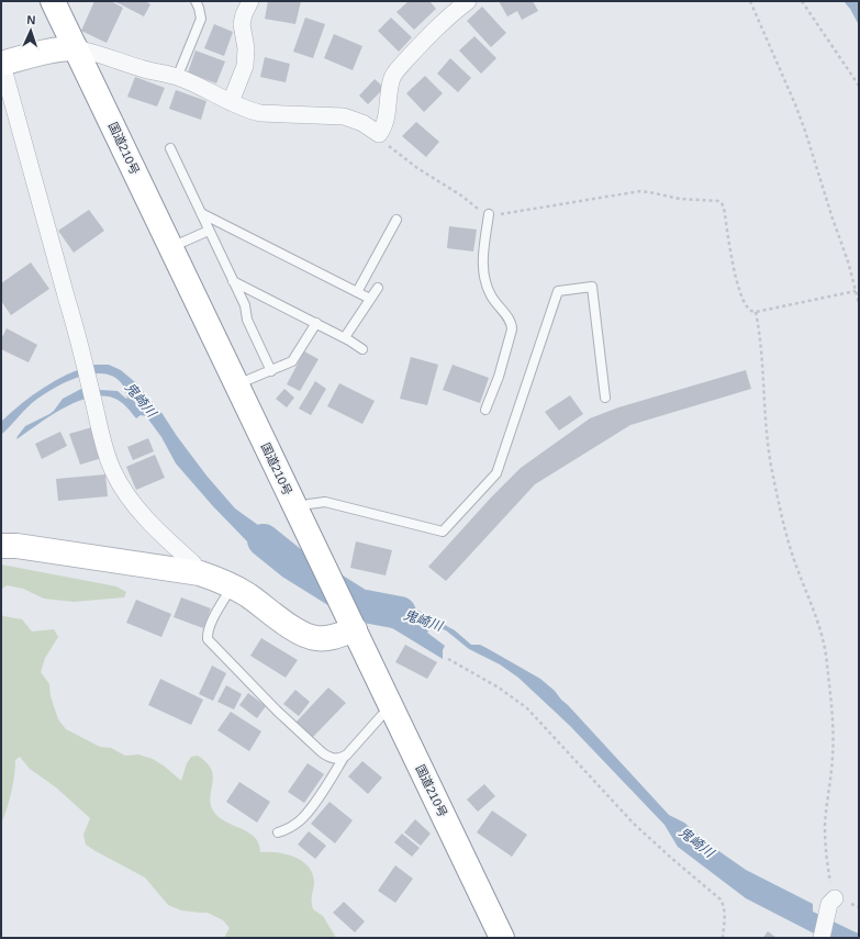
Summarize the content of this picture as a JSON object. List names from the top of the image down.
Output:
{
  "streets": {
    "main road": ["国道210号"]
  },
  "water": ["鬼崎川"],
  "north": "top"
}
